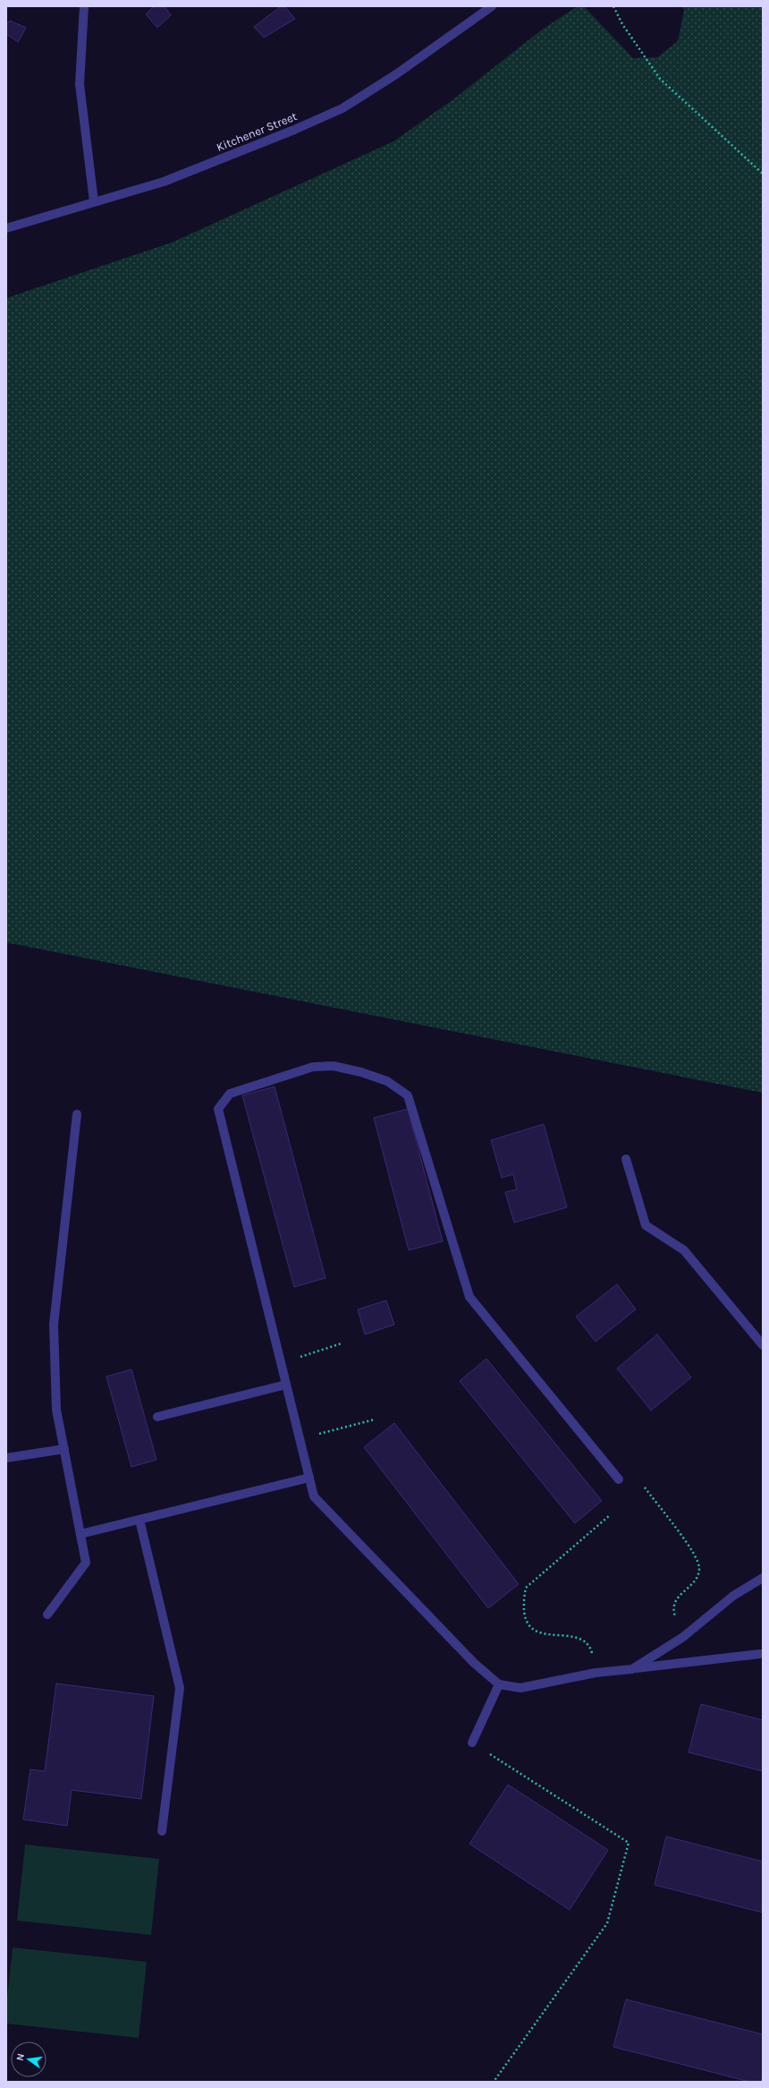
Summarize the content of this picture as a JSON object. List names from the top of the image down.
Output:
{
  "streets": {
    "street": ["Kitchener Street"]
  },
  "north": "left"
}
